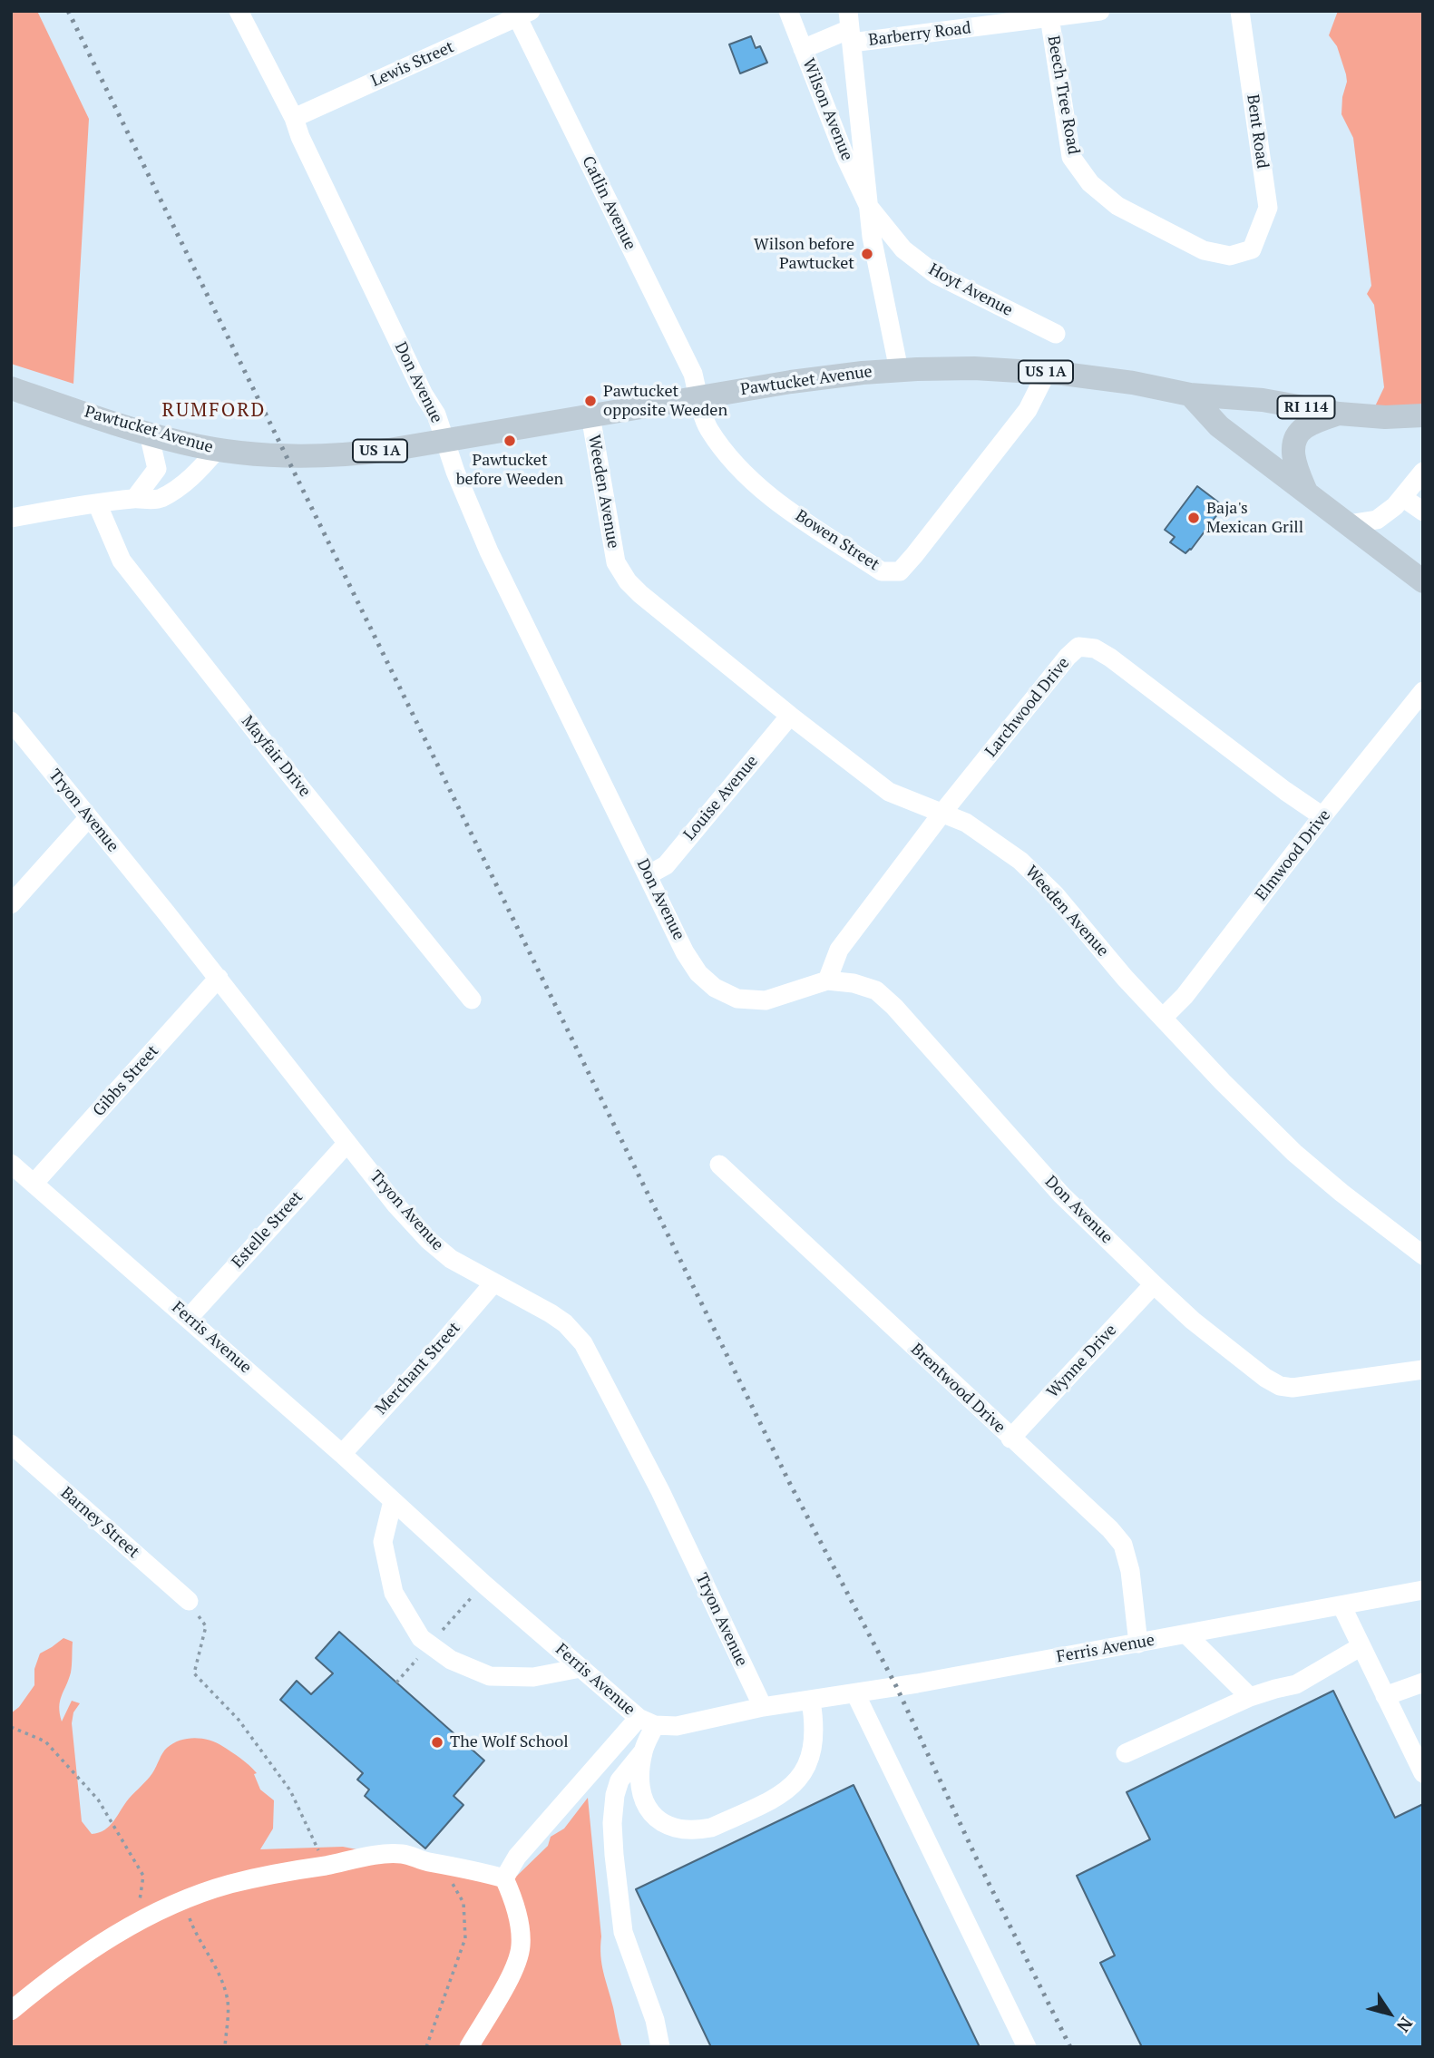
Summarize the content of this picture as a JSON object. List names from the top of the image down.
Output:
{
  "streets": {
    "main road": ["US 1A", "Pawtucket Avenue", "RI 114"],
    "street": [
      "Barberry Road",
      "Lewis Street",
      "Beech Tree Road",
      "Wilson Avenue",
      "Bent Road",
      "Catlin Avenue",
      "Hoyt Avenue",
      "Don Avenue",
      "Weeden Avenue",
      "Bowen Street",
      "Larchwood Drive",
      "Mayfair Drive",
      "Louise Avenue",
      "Tryon Avenue",
      "Elmwood Drive",
      "Gibbs Street",
      "Estelle Street",
      "Ferris Avenue",
      "Wynne Drive",
      "Merchant Street",
      "Brentwood Drive",
      "Barney Street"
    ]
  },
  "crossings": [
    ["Barberry Road", "Beech Tree Road"],
    ["Lewis Street", "Catlin Avenue"],
    ["Lewis Street", "Don Avenue"],
    ["Beech Tree Road", "Bent Road"],
    ["Wilson Avenue", "Hoyt Avenue"],
    ["Catlin Avenue", "Pawtucket Avenue"],
    ["Catlin Avenue", "Bowen Street"],
    ["Pawtucket Avenue", "Don Avenue"],
    ["Pawtucket Avenue", "Weeden Avenue"],
    ["Pawtucket Avenue", "Bowen Street"],
    ["Don Avenue", "Larchwood Drive"],
    ["Don Avenue", "Louise Avenue"],
    ["Don Avenue", "Wynne Drive"],
    ["Weeden Avenue", "Larchwood Drive"],
    ["Weeden Avenue", "Louise Avenue"],
    ["Weeden Avenue", "Elmwood Drive"],
    ["Larchwood Drive", "Elmwood Drive"],
    ["Tryon Avenue", "Gibbs Street"],
    ["Tryon Avenue", "Estelle Street"],
    ["Tryon Avenue", "Ferris Avenue"],
    ["Tryon Avenue", "Merchant Street"],
    ["Gibbs Street", "Ferris Avenue"],
    ["Estelle Street", "Ferris Avenue"],
    ["Ferris Avenue", "Merchant Street"],
    ["Ferris Avenue", "Brentwood Drive"],
    ["Wynne Drive", "Brentwood Drive"]
  ],
  "districts": ["RUMFORD"],
  "places": [
    "Wilson before Pawtucket",
    "Pawtucket opposite Weeden",
    "Pawtucket before Weeden",
    "Baja's Mexican Grill",
    "The Wolf School"
  ],
  "north": "bottom right"
}
